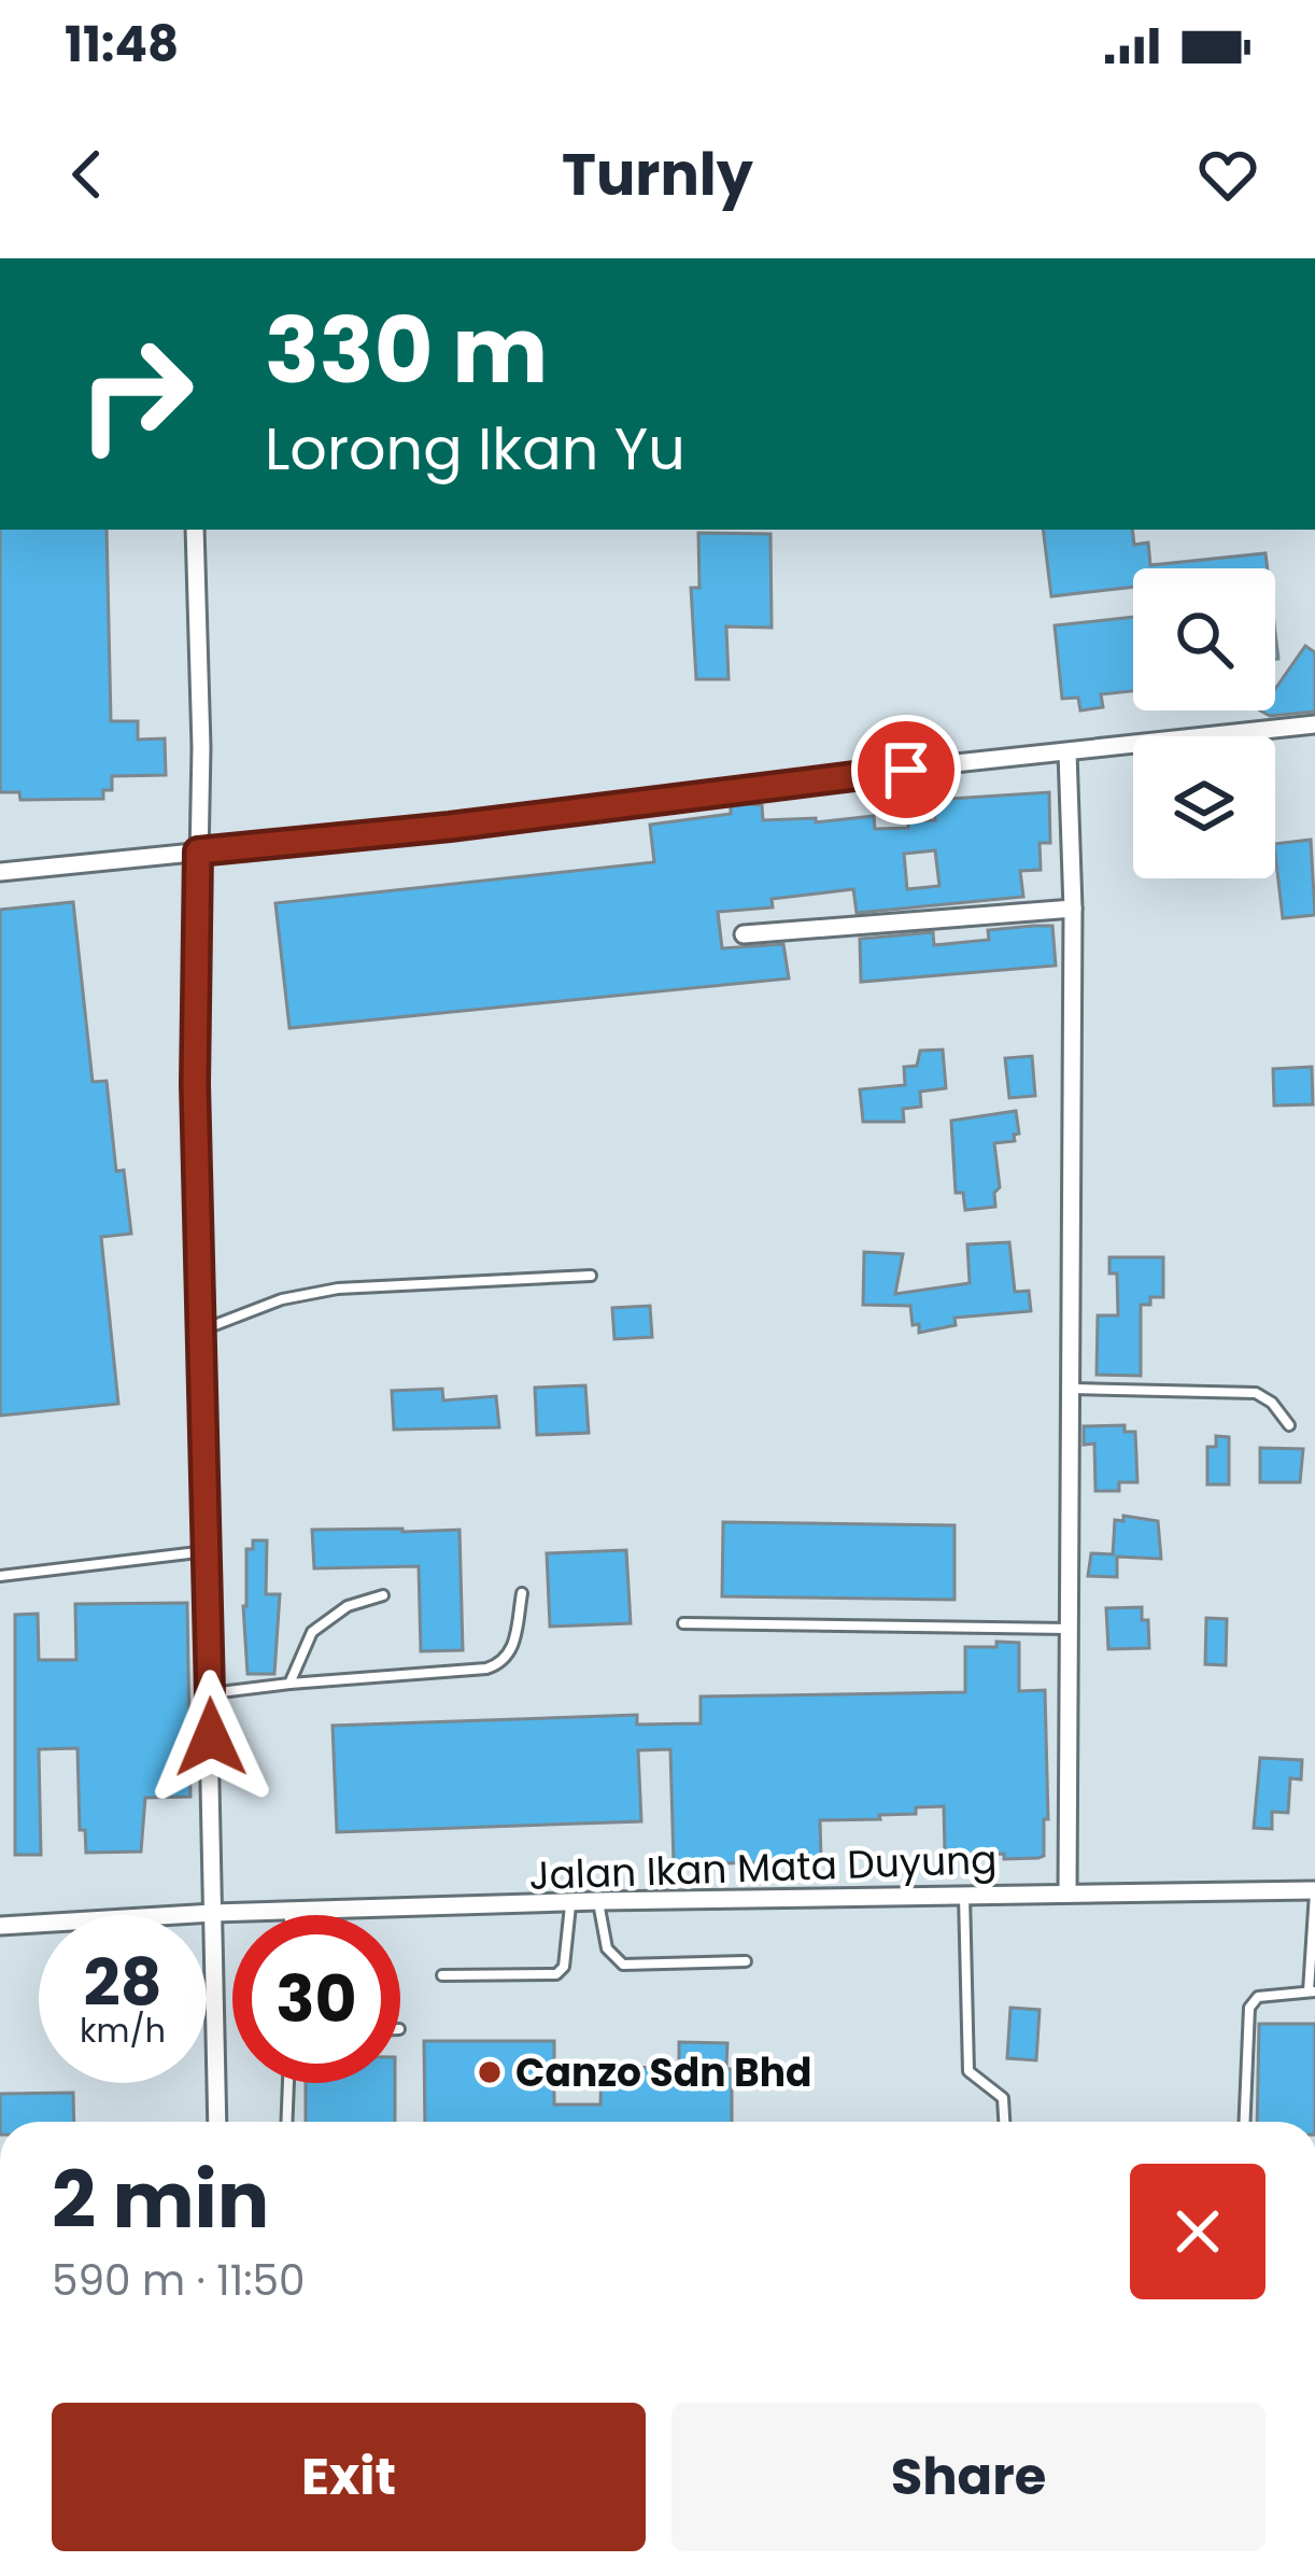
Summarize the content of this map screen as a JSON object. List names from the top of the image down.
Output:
{
  "streets": {
    "street": ["Jalan Ikan Mata Duyung"]
  },
  "places": ["Canzo Sdn Bhd"],
  "page": {
    "status": "11:48",
    "header": "Turnly",
    "turn": ["330 m", "Lorong Ikan Yu"],
    "speed": "28 km/h",
    "limit": "30",
    "heading": ["2 min", "590 m · 11:50"],
    "buttons": ["Exit", "Share"]
  }
}
